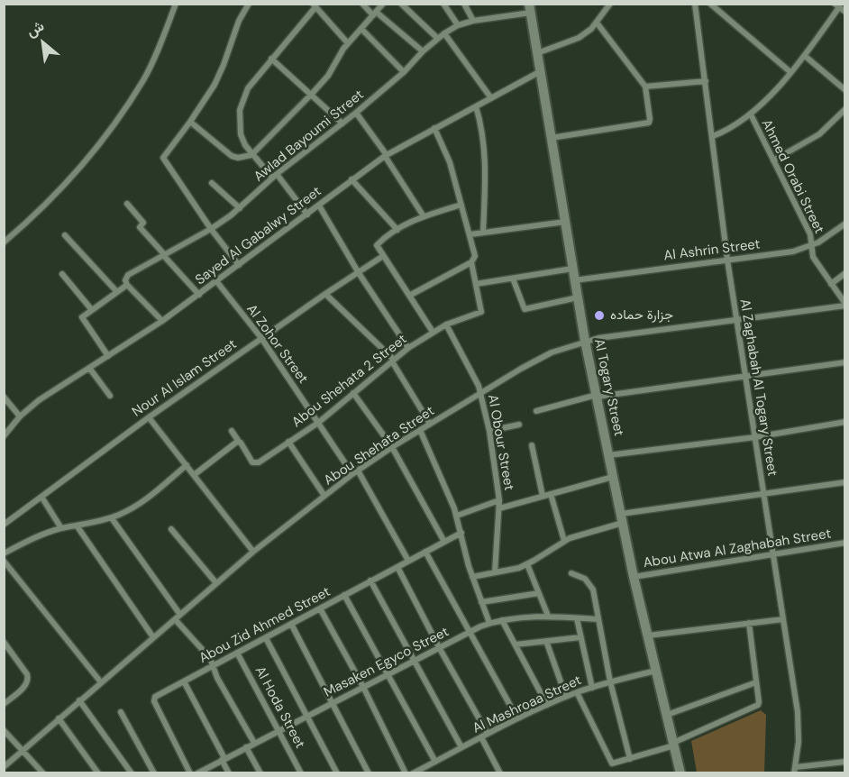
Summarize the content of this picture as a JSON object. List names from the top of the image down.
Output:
{
  "streets": {
    "street": [
      "Awlad Bayoumi Street",
      "Ahmed Orabi Street",
      "Sayed Al Gabalwy Street",
      "Al Ashrin Street",
      "Al Zohor Street",
      "Nour Al Islam Street",
      "Abou Shehata 2 Street",
      "Al Togary Street",
      "Al Zaghabah Al Togary Street",
      "Al Obour Street",
      "Abou Shehata Street",
      "Abou Atwa Al Zaghabah Street",
      "Abou Zid Ahmed Street",
      "Masaken Egyco Street",
      "Al Mashroaa Street",
      "Al Hoda Street"
    ]
  },
  "crossings": [
    ["Awlad Bayoumi Street", "Al Togary Street"],
    ["Ahmed Orabi Street", "Al Ashrin Street"],
    ["Ahmed Orabi Street", "Abou Shehata Street"],
    ["Sayed Al Gabalwy Street", "Al Zohor Street"],
    ["Sayed Al Gabalwy Street", "Al Togary Street"],
    ["Al Ashrin Street", "Al Togary Street"],
    ["Al Ashrin Street", "Al Zaghabah Al Togary Street"],
    ["Al Zohor Street", "Nour Al Islam Street"],
    ["Al Zohor Street", "Abou Shehata 2 Street"],
    ["Al Zohor Street", "Abou Shehata Street"],
    ["Al Zohor Street", "Abou Zid Ahmed Street"],
    ["Abou Shehata 2 Street", "Al Obour Street"],
    ["Al Togary Street", "Abou Shehata Street"],
    ["Al Togary Street", "Abou Atwa Al Zaghabah Street"],
    ["Al Togary Street", "Al Mashroaa Street"],
    ["Al Zaghabah Al Togary Street", "Abou Shehata Street"],
    ["Al Zaghabah Al Togary Street", "Abou Atwa Al Zaghabah Street"],
    ["Al Obour Street", "Abou Shehata Street"],
    ["Abou Zid Ahmed Street", "Al Hoda Street"],
    ["Masaken Egyco Street", "Al Hoda Street"]
  ],
  "places": ["جزارة حماده"],
  "north": "top left"
}
